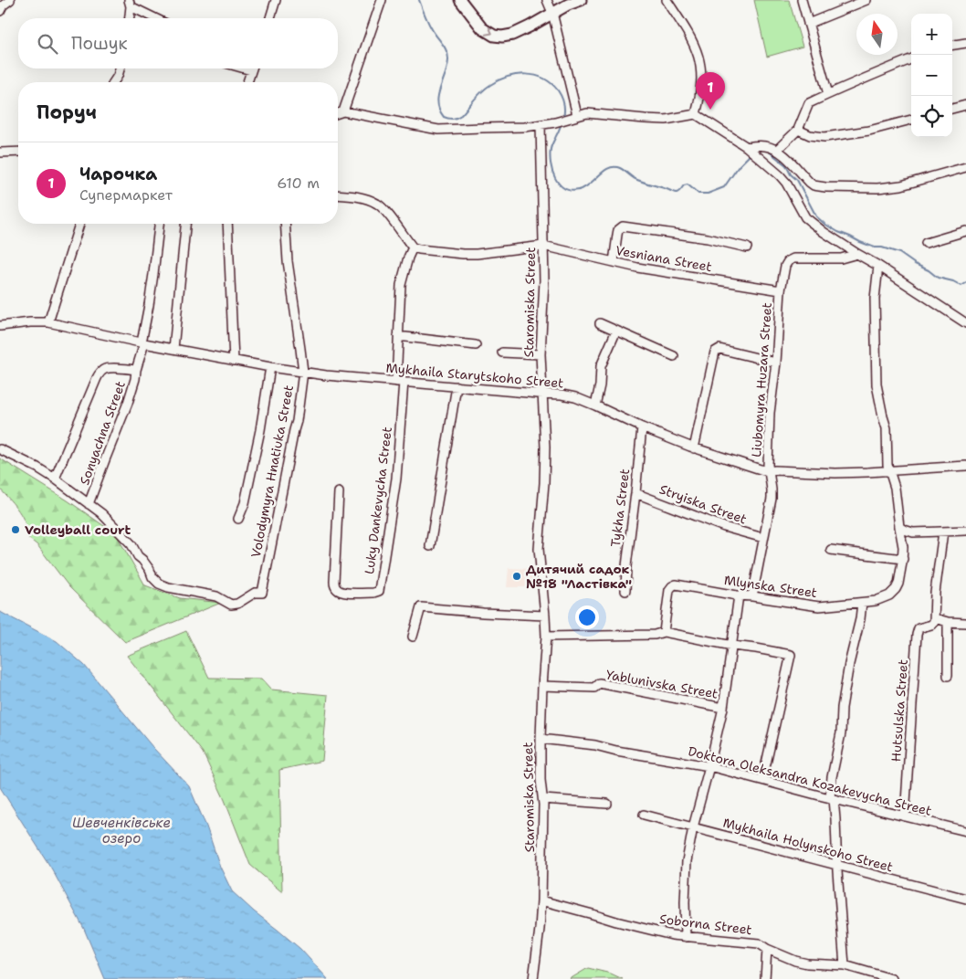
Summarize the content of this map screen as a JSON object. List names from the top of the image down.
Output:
{
  "streets": {
    "street": [
      "Vesniana Street",
      "Staromiska Street",
      "Mykhaila Starytskoho Street",
      "Liubomyra Huzara Street",
      "Sonyachna Street",
      "Volodymyra Hnatiuka Street",
      "Luky Dankevycha Street",
      "Stryiska Street",
      "Tykha Street",
      "Mlynska Street",
      "Yablunivska Street",
      "Hutsulska Street",
      "Doktora Oleksandra Kozakevycha Street",
      "Mykhaila Holynskoho Street",
      "Soborna Street"
    ]
  },
  "crossings": [
    ["Vesniana Street", "Staromiska Street"],
    ["Vesniana Street", "Liubomyra Huzara Street"],
    ["Staromiska Street", "Mykhaila Starytskoho Street"],
    ["Staromiska Street", "Yablunivska Street"],
    ["Staromiska Street", "Doktora Oleksandra Kozakevycha Street"],
    ["Staromiska Street", "Soborna Street"],
    ["Mykhaila Starytskoho Street", "Liubomyra Huzara Street"],
    ["Mykhaila Starytskoho Street", "Sonyachna Street"],
    ["Mykhaila Starytskoho Street", "Volodymyra Hnatiuka Street"],
    ["Mykhaila Starytskoho Street", "Luky Dankevycha Street"],
    ["Mykhaila Starytskoho Street", "Tykha Street"],
    ["Mykhaila Starytskoho Street", "Mlynska Street"],
    ["Liubomyra Huzara Street", "Stryiska Street"],
    ["Liubomyra Huzara Street", "Mlynska Street"],
    ["Sonyachna Street", "Volodymyra Hnatiuka Street"],
    ["Stryiska Street", "Tykha Street"],
    ["Hutsulska Street", "Doktora Oleksandra Kozakevycha Street"]
  ],
  "water": ["Шевченківське озеро"],
  "places": ["Volleyball court", "Дитячий садок №18 \"Ластівка\""],
  "north": "top",
  "page": {
    "map_buttons": ["+", "−"],
    "search": "Пошук",
    "pins": "1",
    "heading": "Поруч",
    "list": [
      {
        "mark": "1",
        "name": "Чарочка",
        "note": "Супермаркет",
        "value": "610 m"
      }
    ]
  }
}
